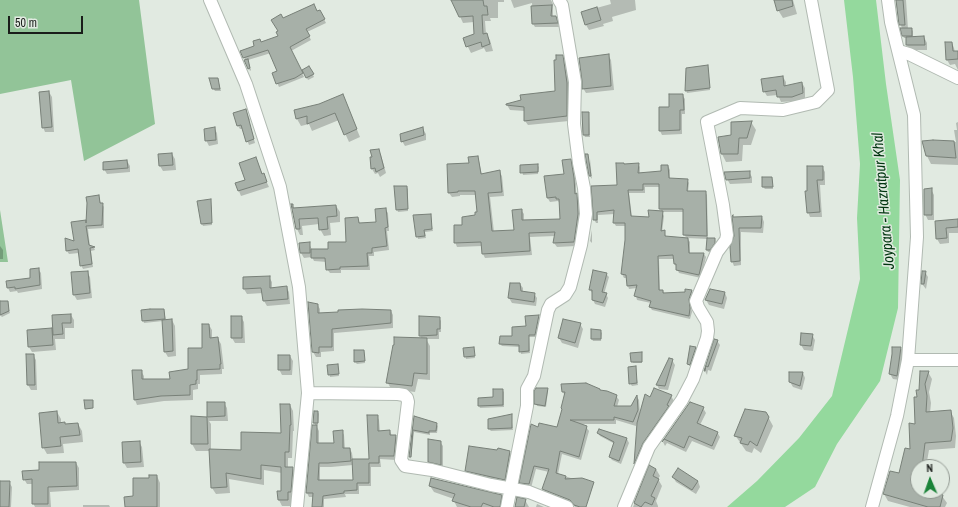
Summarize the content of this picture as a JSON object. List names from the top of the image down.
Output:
{
  "water": ["Joypara - Hazratpur Khal"],
  "scale_bar": "50 m",
  "north": "top"
}
